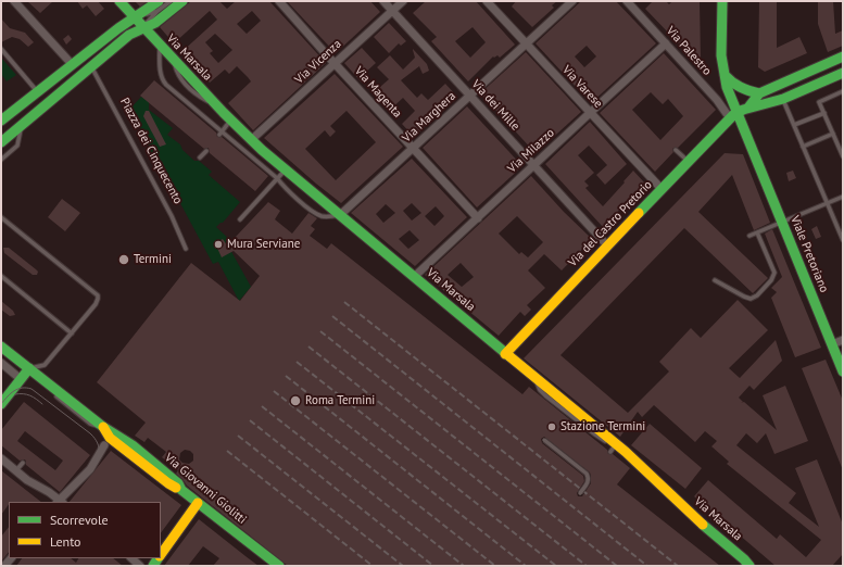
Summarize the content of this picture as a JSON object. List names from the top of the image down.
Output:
{
  "streets": {
    "main road": [
      "Via Marsala",
      "Via del Castro Pretorio",
      "Viale Pretoriano",
      "Via Giovanni Giolitti"
    ],
    "street": [
      "Via Palestro",
      "Via Vicenza",
      "Via Varese",
      "Via Magenta",
      "Via dei Mille",
      "Via Marghera",
      "Via Milazzo"
    ],
    "lane": ["Piazza dei Cinquecento"]
  },
  "crossings": [
    ["Via Palestro", "Via Milazzo"],
    ["Via Palestro", "Via del Castro Pretorio"],
    ["Via Palestro", "Viale Pretoriano"],
    ["Via Marsala", "Via Vicenza"],
    ["Via Marsala", "Via Marghera"],
    ["Via Marsala", "Via Milazzo"],
    ["Via Marsala", "Via del Castro Pretorio"],
    ["Via Vicenza", "Via Magenta"],
    ["Via Vicenza", "Via dei Mille"],
    ["Via Varese", "Via Marghera"],
    ["Via Varese", "Via Milazzo"],
    ["Via Varese", "Via del Castro Pretorio"],
    ["Via Magenta", "Via Marghera"],
    ["Via Magenta", "Via Milazzo"],
    ["Via dei Mille", "Via Marghera"],
    ["Via dei Mille", "Via Milazzo"],
    ["Via dei Mille", "Via del Castro Pretorio"],
    ["Via del Castro Pretorio", "Viale Pretoriano"]
  ],
  "places": [
    "Mura Serviane",
    "Termini",
    "Roma Termini",
    "Stazione Termini"
  ],
  "legend": ["Scorrevole", "Lento"]
}
